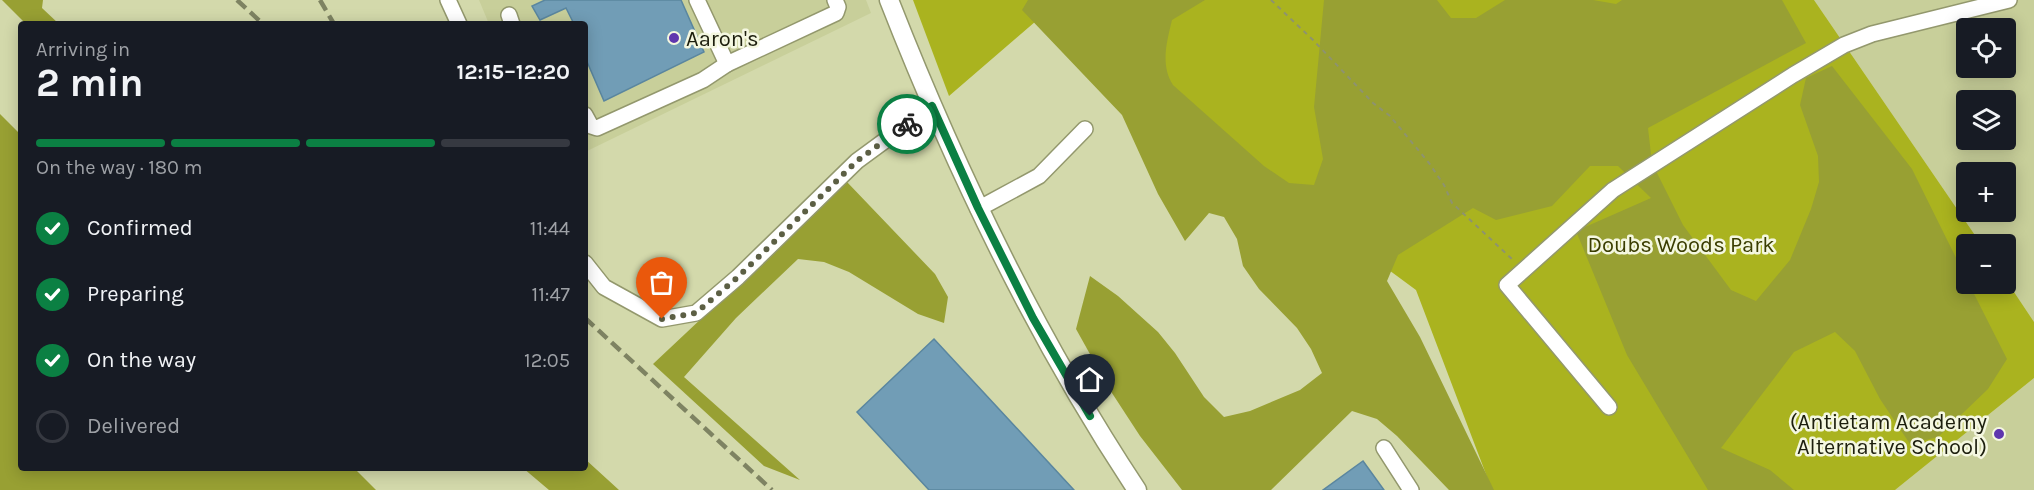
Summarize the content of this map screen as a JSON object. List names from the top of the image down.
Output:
{
  "parks": ["Doubs Woods Park"],
  "places": ["Aaron's", "(Antietam Academy Alternative School)"],
  "page": {
    "map_buttons": ["+", "−"],
    "heading": ["2 min", "Arriving in", "12:15–12:20"],
    "bar": "On the way · 180 m",
    "list": [
      ["Confirmed", "11:44"],
      ["Preparing", "11:47"],
      ["On the way", "12:05"],
      "Delivered"
    ]
  }
}
